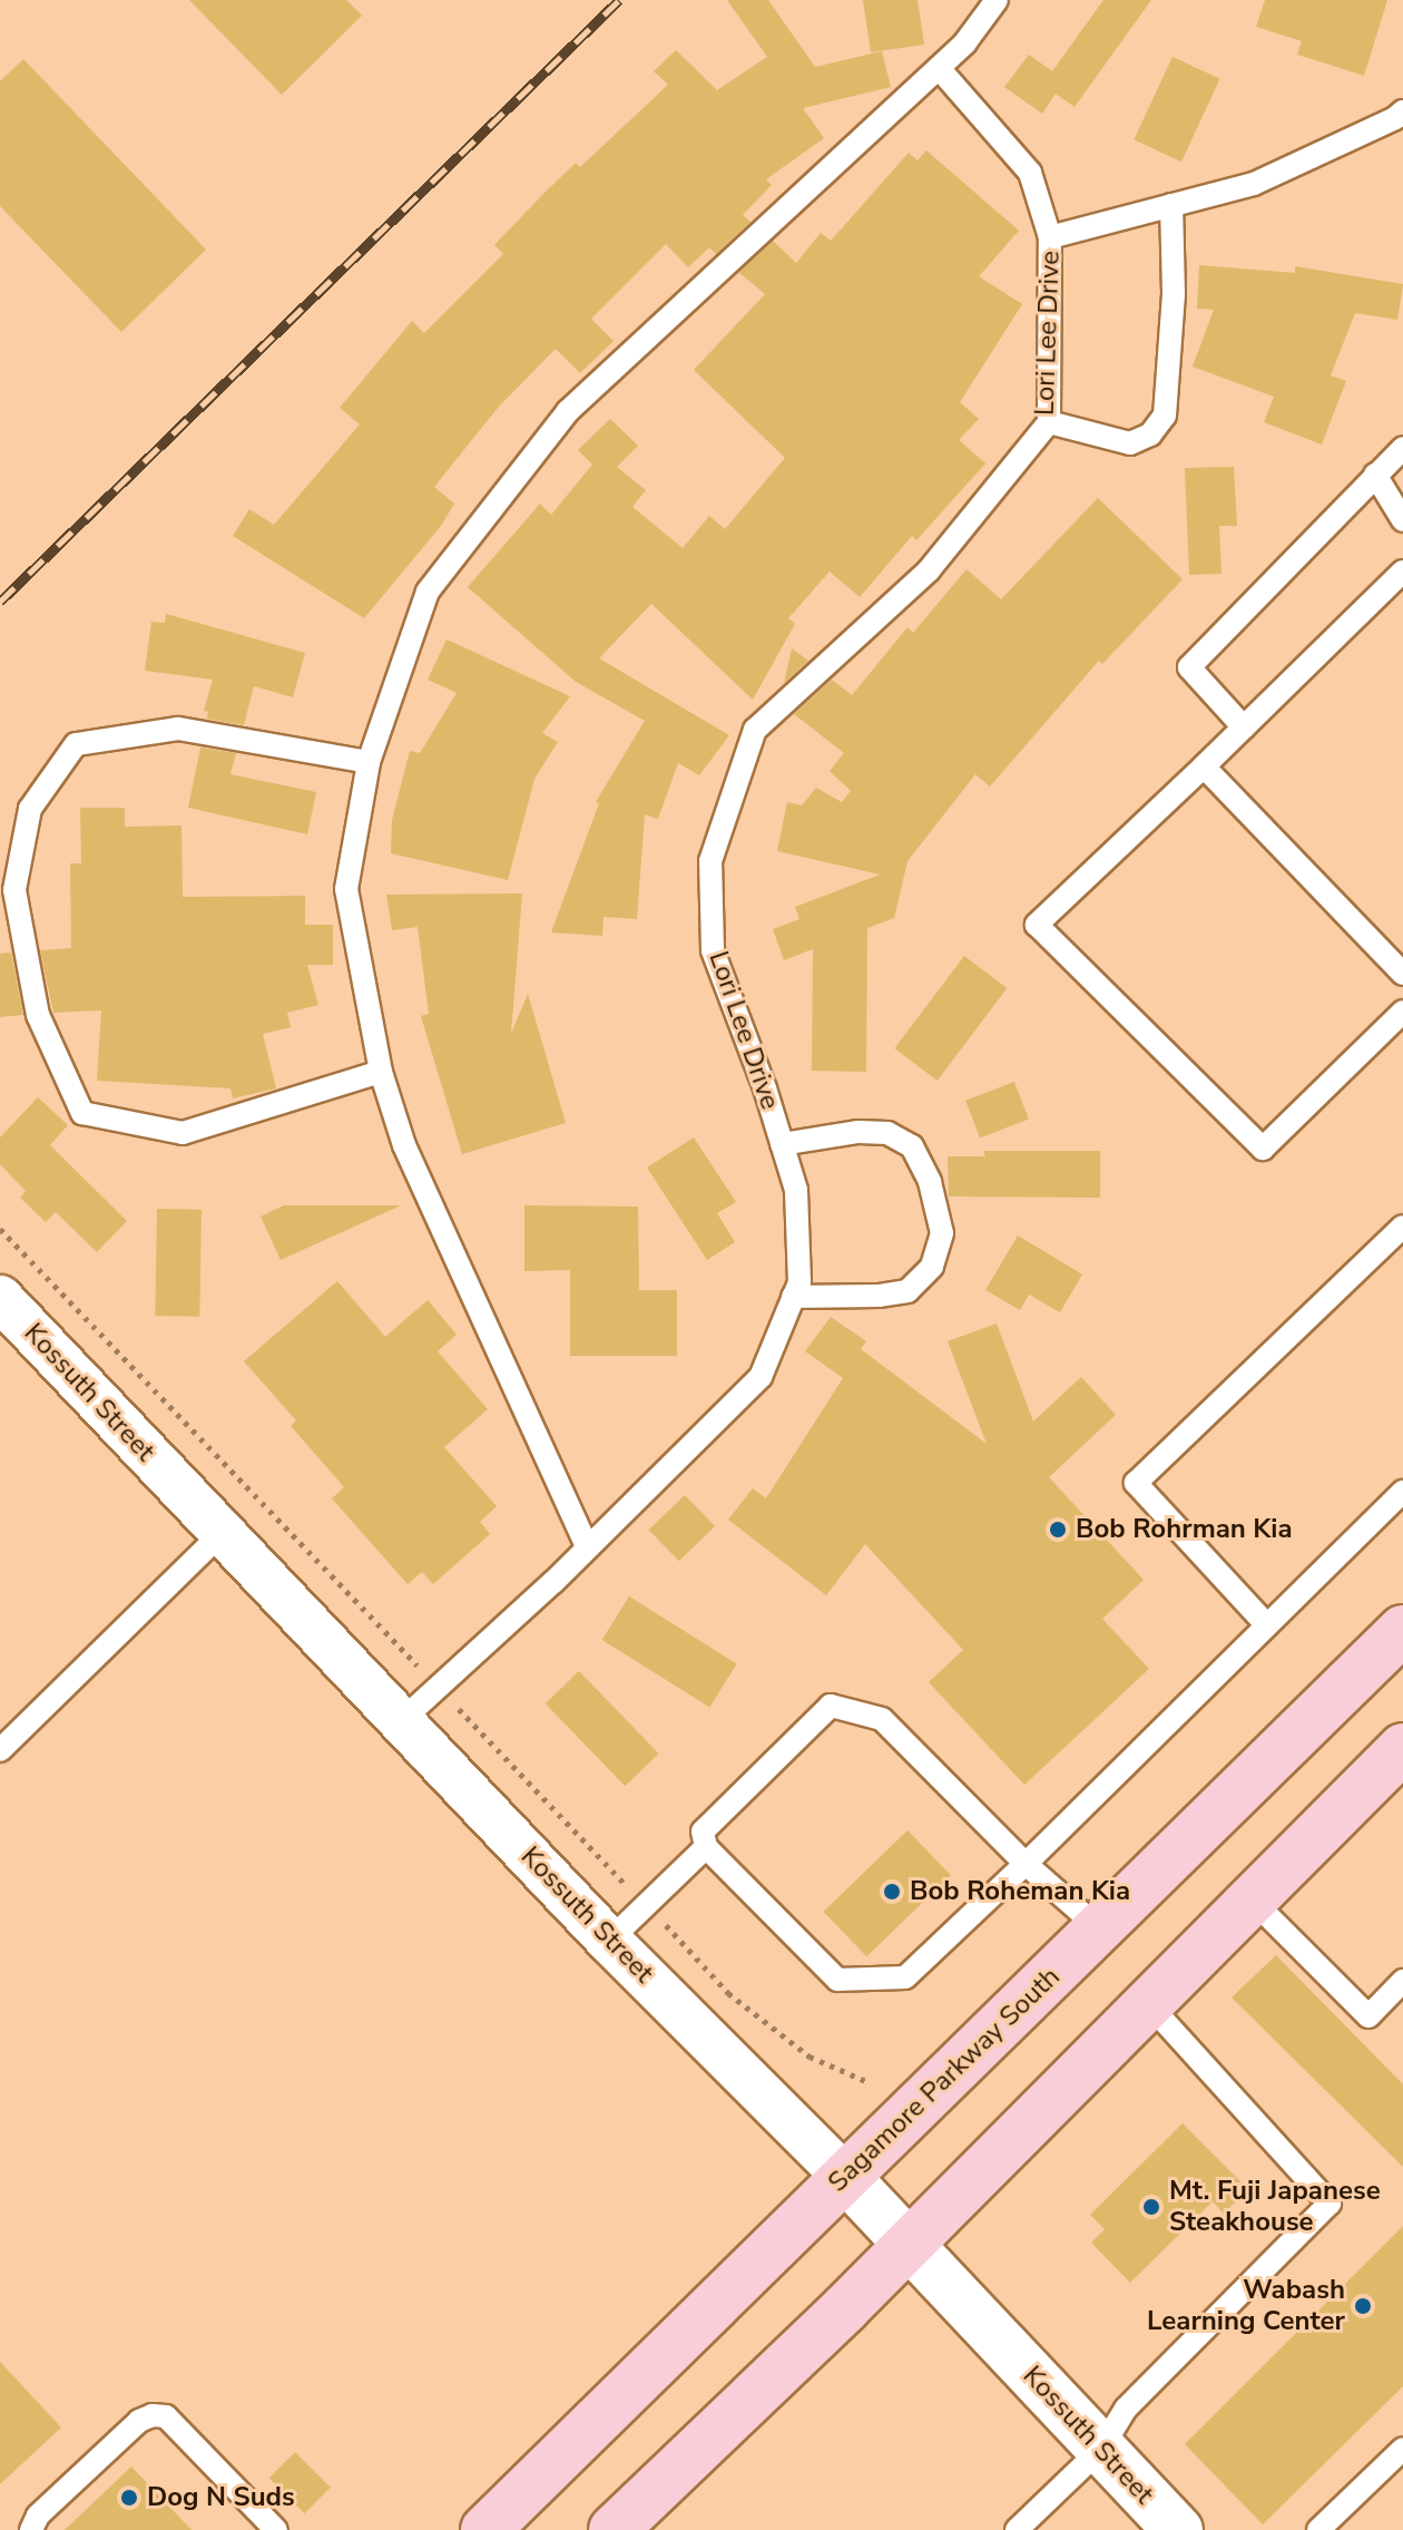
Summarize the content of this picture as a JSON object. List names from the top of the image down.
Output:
{
  "streets": {
    "main road": ["Sagamore Parkway South"],
    "street": ["Kossuth Street"],
    "lane": ["Lori Lee Drive"]
  },
  "crossings": [
    ["Lori Lee Drive", "Kossuth Street"],
    ["Kossuth Street", "Sagamore Parkway South"]
  ],
  "places": [
    "Bob Rohrman Kia",
    "Bob Roheman Kia",
    "Mt. Fuji Japanese Steakhouse",
    "Wabash Learning Center",
    "Dog N Suds"
  ]
}
